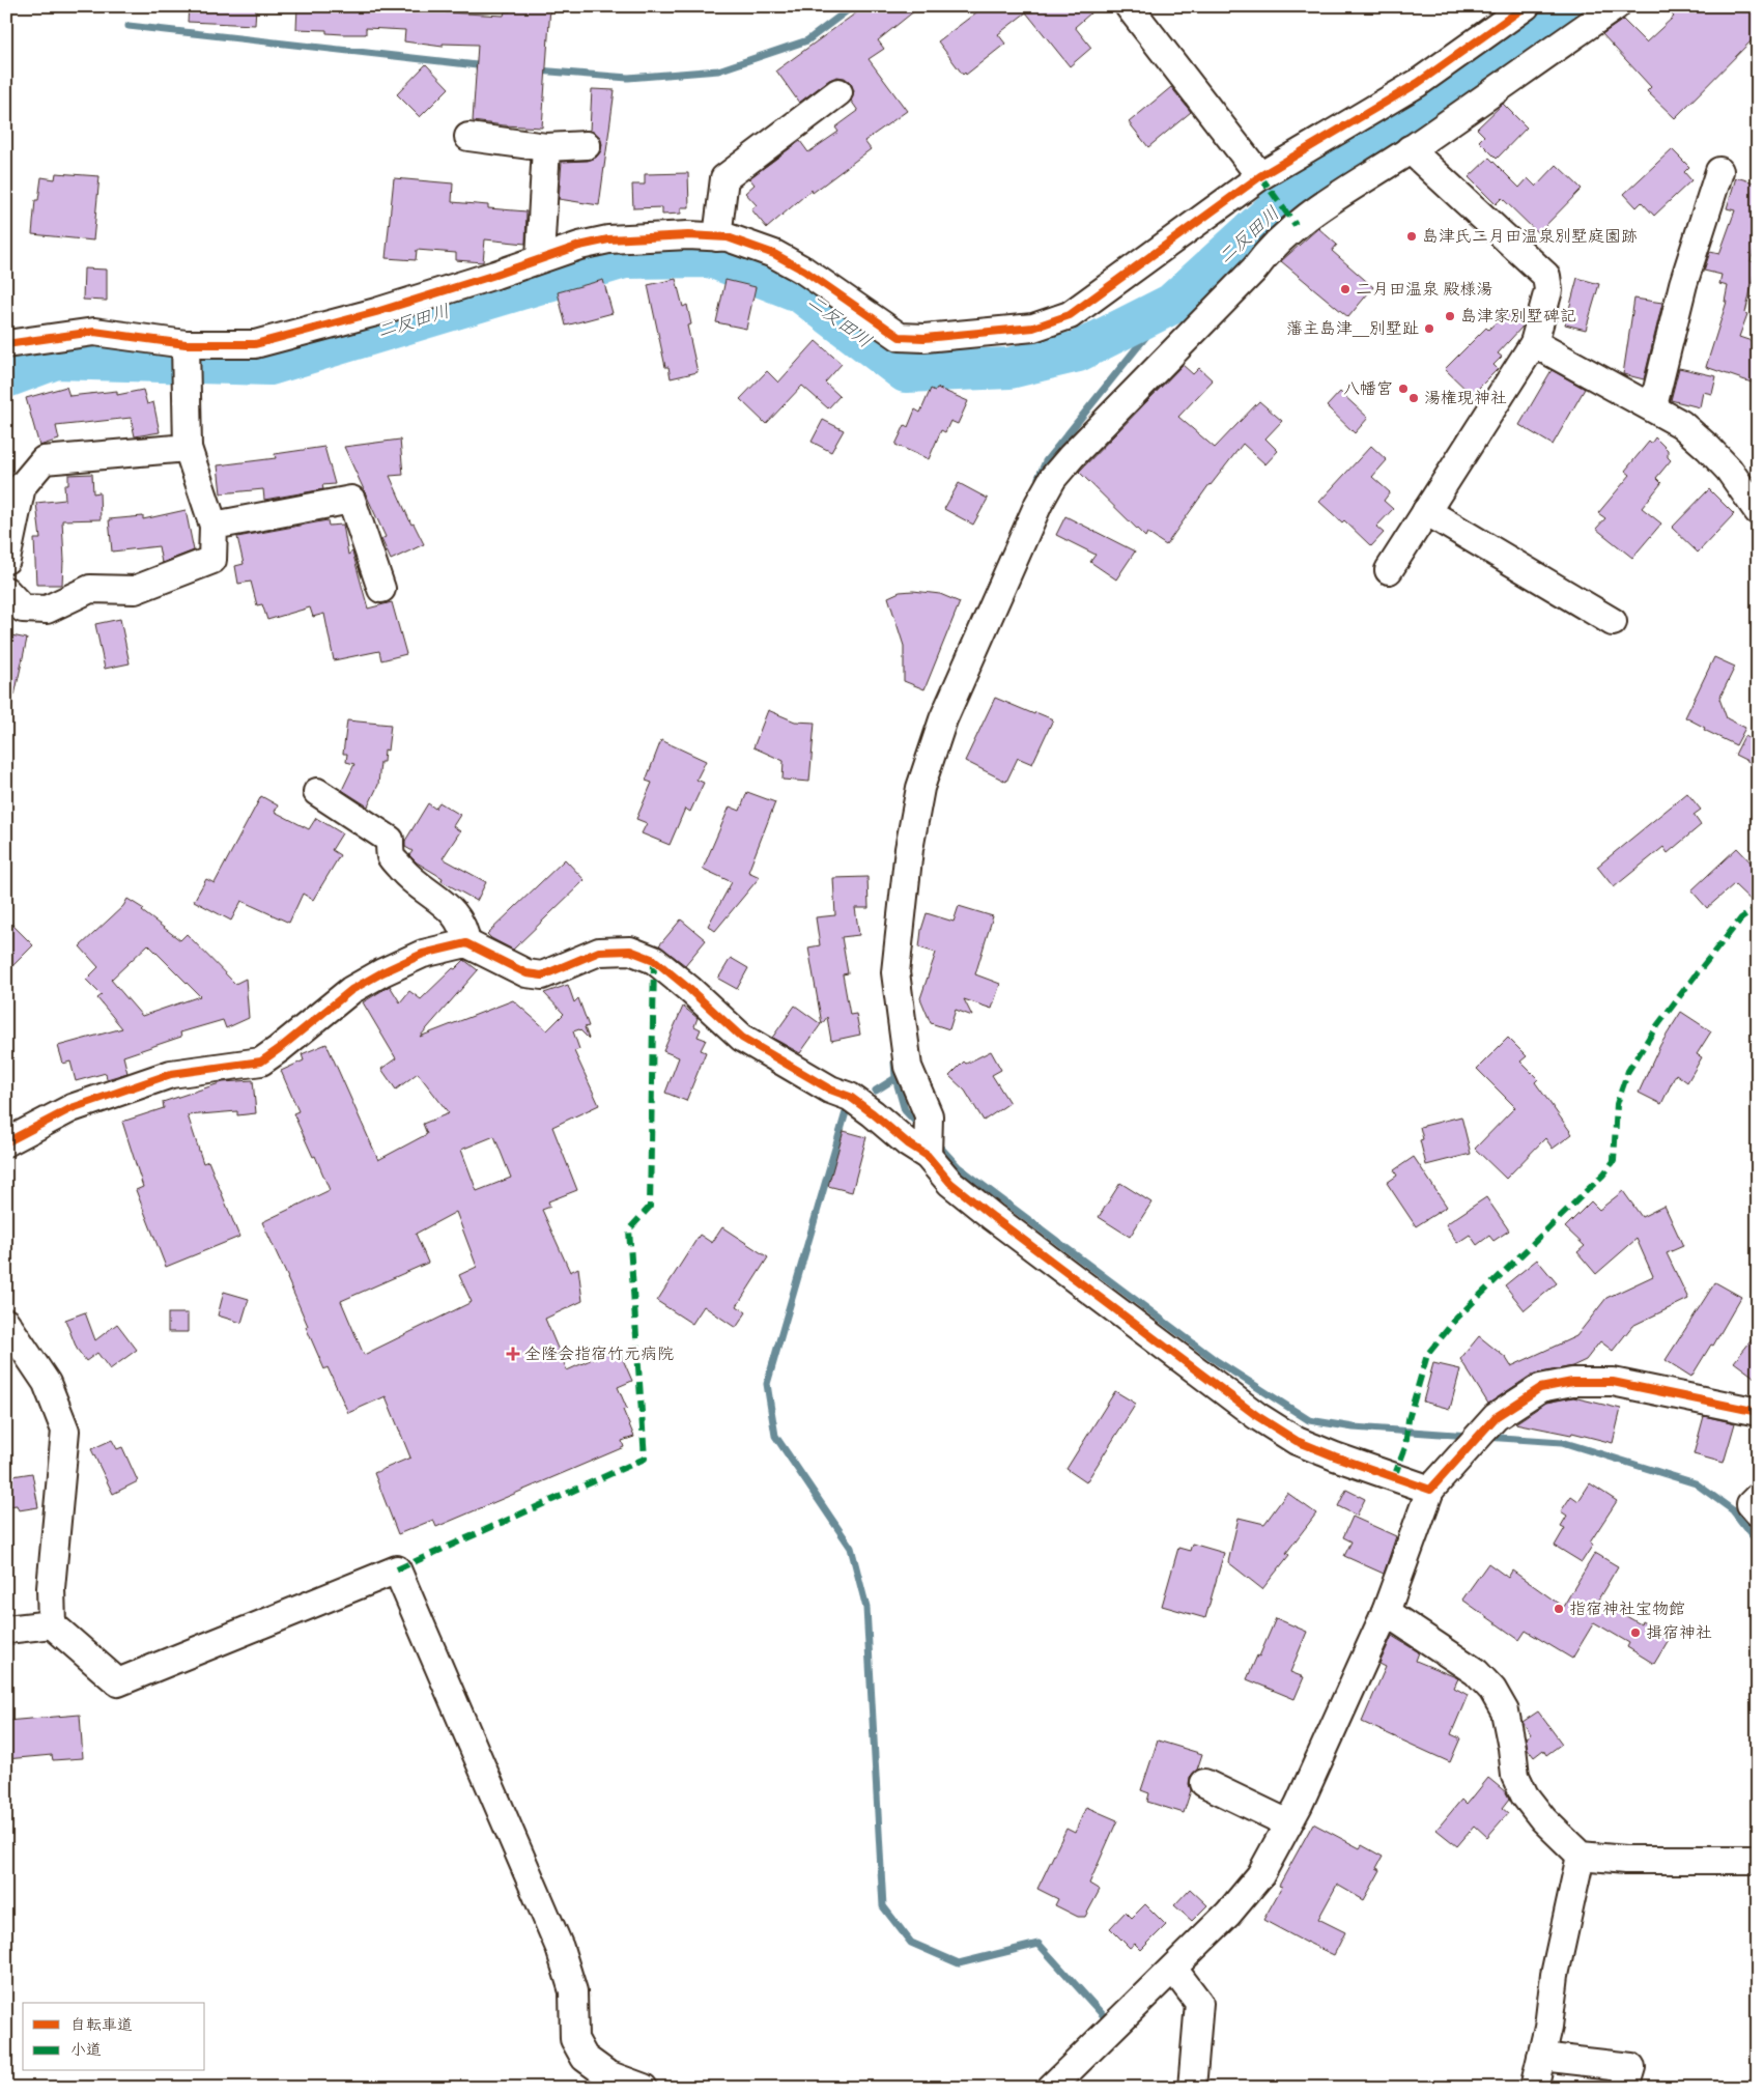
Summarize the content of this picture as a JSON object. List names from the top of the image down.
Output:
{
  "water": ["二反田川"],
  "places": {
    "other": [
      "島津氏二月田温泉別墅庭園跡",
      "二月田温泉 殿様湯",
      "島津家別墅碑記",
      "藩主島津＿別墅趾",
      "八幡宮",
      "湯権現神社",
      "指宿神社宝物館",
      "揖宿神社"
    ],
    "health": ["全隆会指宿竹元病院"]
  },
  "legend": ["自転車道", "小道"]
}
